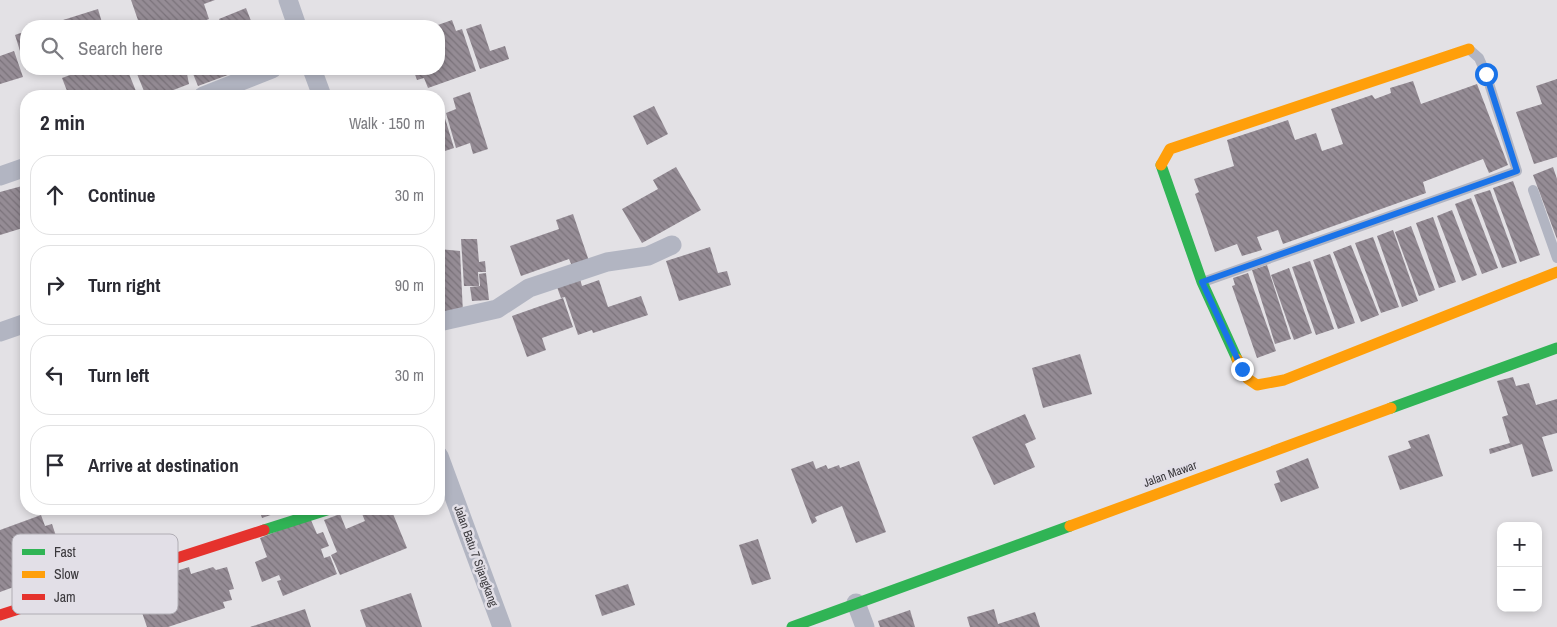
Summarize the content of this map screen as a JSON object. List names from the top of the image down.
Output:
{
  "streets": {
    "street": ["Jalan Mawar", "Jalan Batu 7 Sijangkang"]
  },
  "legend": ["Fast", "Slow", "Jam"],
  "page": {
    "search": "Search here",
    "heading": ["2 min", "Walk · 150 m"],
    "list": [
      ["Continue", "30 m"],
      ["Turn right", "90 m"],
      ["Turn left", "30 m"],
      "Arrive at destination"
    ],
    "map_buttons": ["+", "−"]
  }
}
